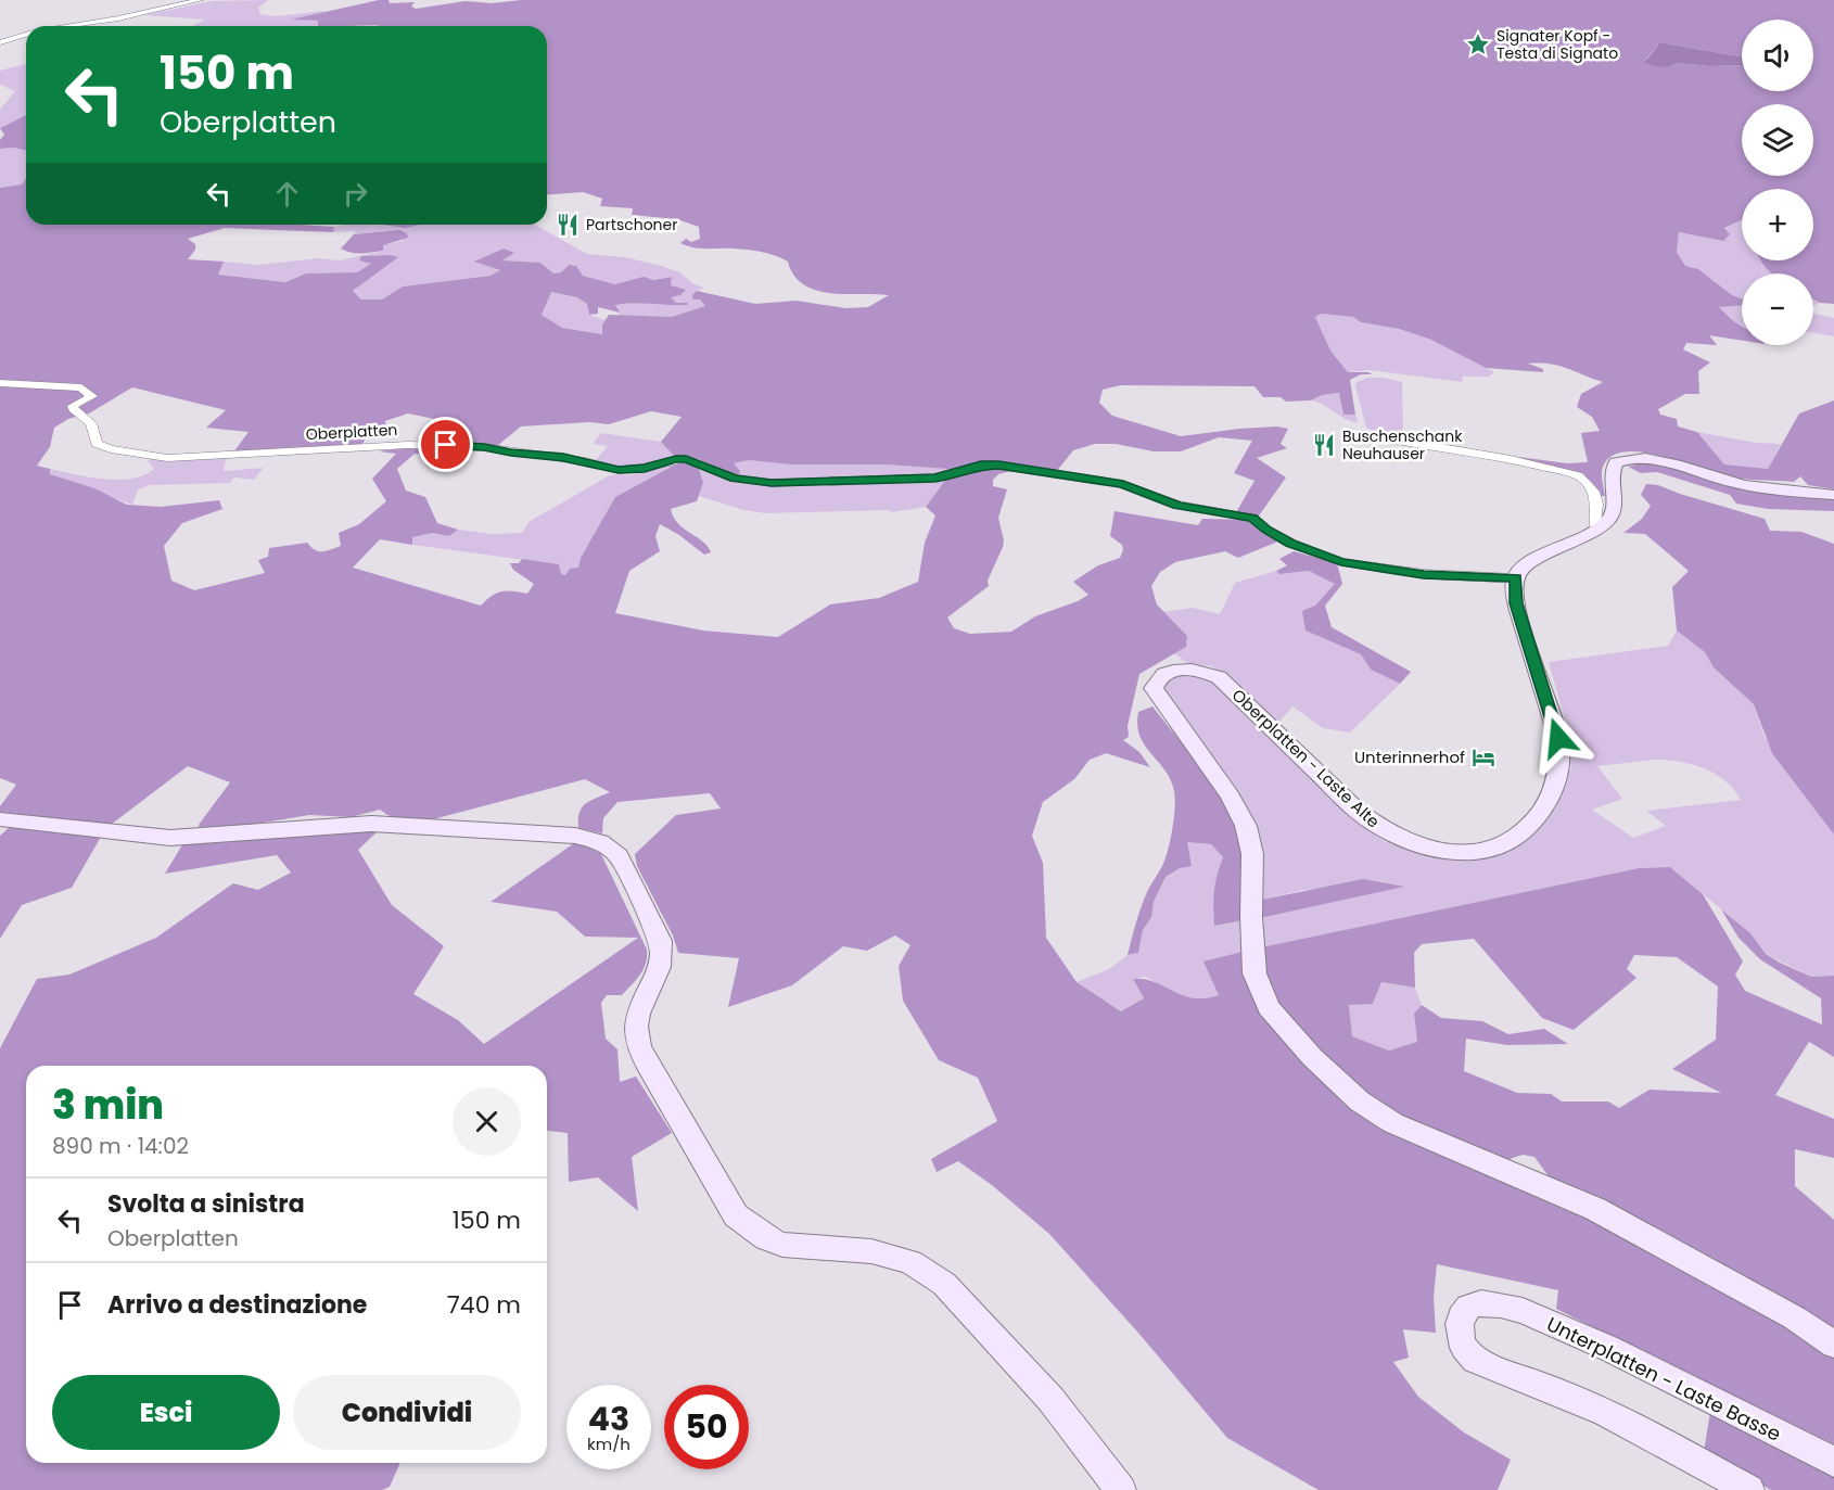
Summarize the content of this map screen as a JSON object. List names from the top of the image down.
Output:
{
  "streets": {
    "main road": ["Oberplatten - Laste Alte", "Unterplatten - Laste Basse"],
    "street": ["Oberplatten"]
  },
  "crossings": [
    ["Oberplatten", "Oberplatten - Laste Alte"]
  ],
  "places": {
    "place": ["Signater Kopf - Testa di Signato"],
    "restaurant": ["Partschoner", "Buschenschank Neuhauser"],
    "hotel": ["Unterinnerhof"]
  },
  "page": {
    "map_buttons": ["+", "−"],
    "turn": ["150 m", "Oberplatten"],
    "heading": ["3 min", "890 m · 14:02"],
    "list": [
      {
        "name": "Svolta a sinistra",
        "note": "Oberplatten",
        "value": "150 m"
      },
      {
        "name": "Arrivo a destinazione",
        "value": "740 m"
      }
    ],
    "buttons": ["Esci", "Condividi"],
    "speed": "43 km/h",
    "limit": "50"
  }
}
